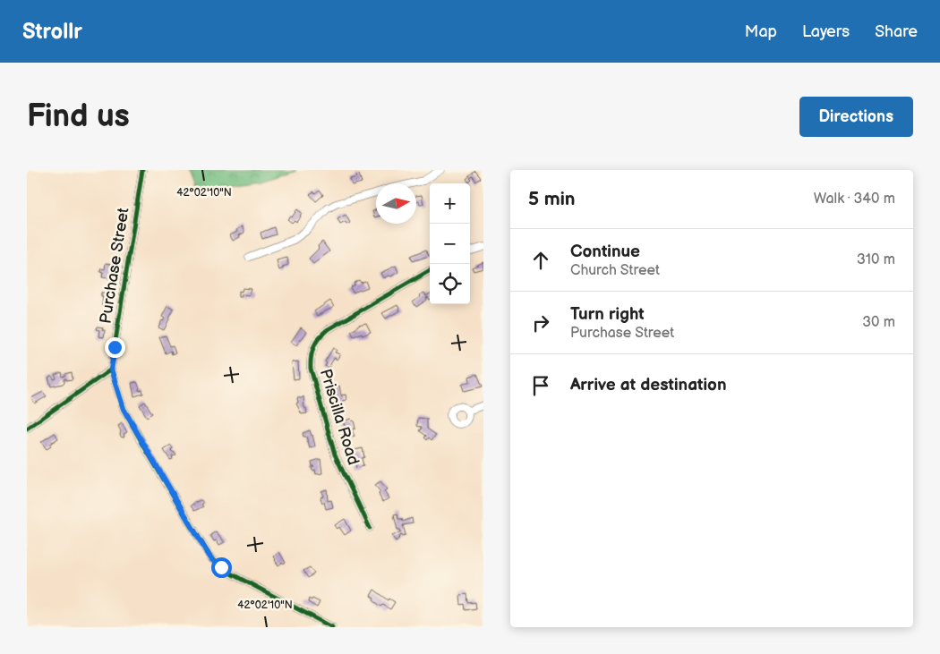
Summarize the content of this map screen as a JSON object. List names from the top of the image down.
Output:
{
  "streets": {
    "street": ["Purchase Street", "Priscilla Road"]
  },
  "north": "right",
  "page": {
    "header": "Strollr",
    "nav": ["Map", "Layers", "Share"],
    "buttons": "Directions",
    "title": "Find us",
    "heading": ["5 min", "Walk · 340 m"],
    "map_buttons": ["+", "−"],
    "list": [
      ["Continue", "Church Street", "310 m"],
      ["Turn right", "Purchase Street", "30 m"],
      "Arrive at destination"
    ]
  },
  "coordinates": ["42°02'10\"N"]
}
